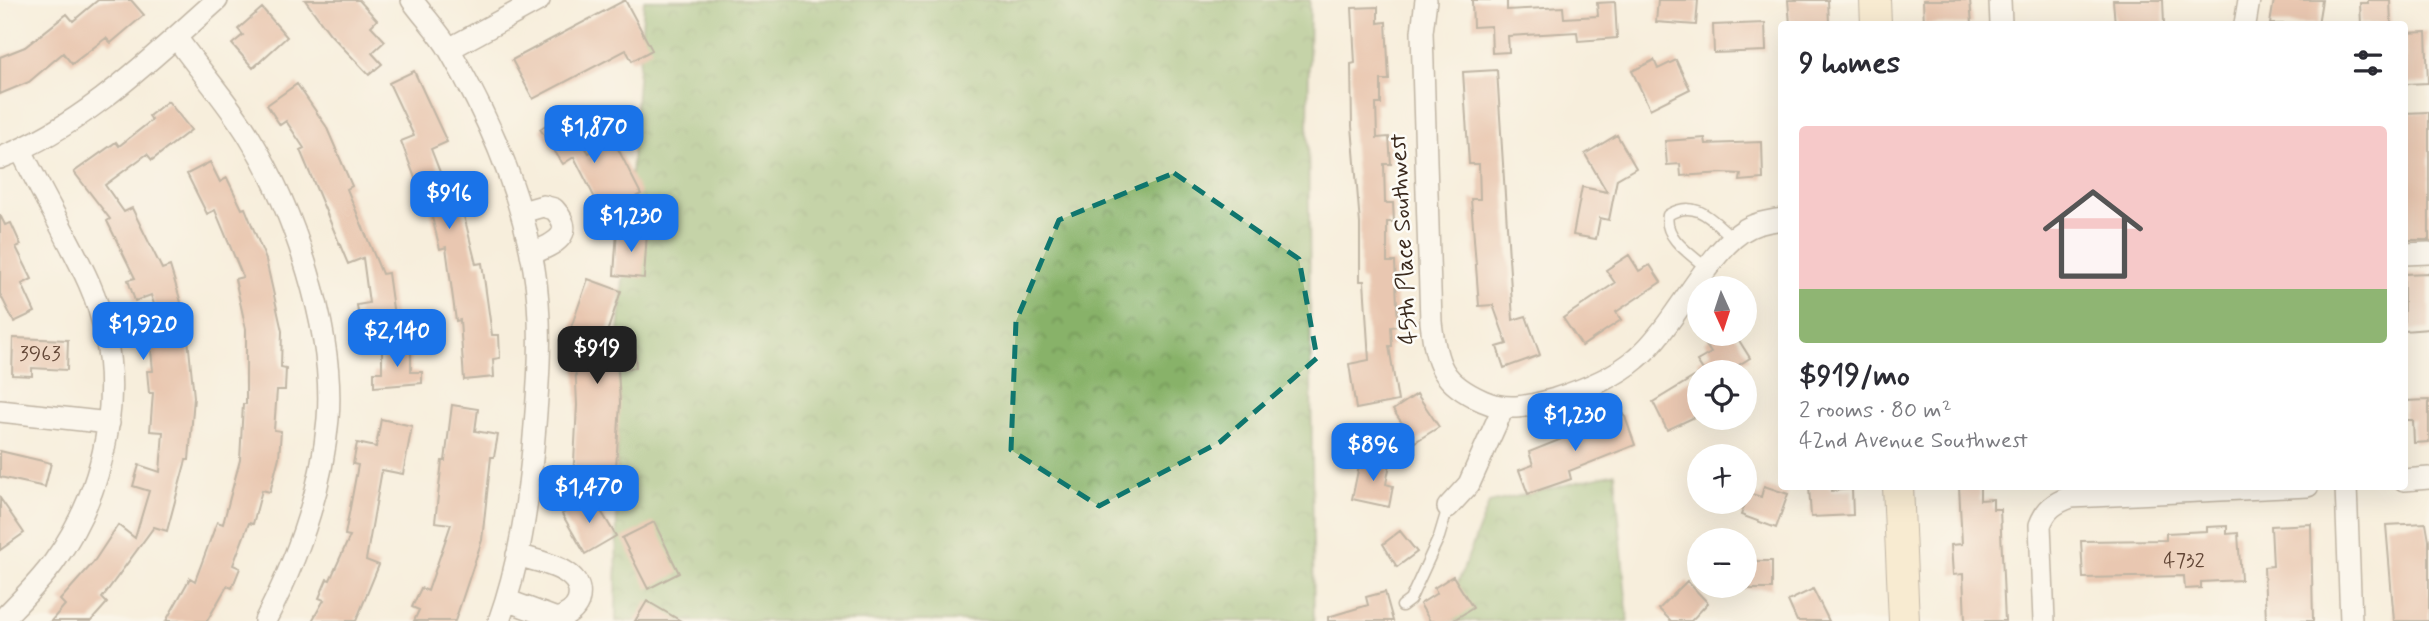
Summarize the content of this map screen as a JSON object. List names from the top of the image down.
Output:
{
  "streets": {
    "street": ["45th Place Southwest"]
  },
  "house_numbers": ["3963", "4732"],
  "north": "bottom",
  "page": {
    "heading": "9 homes",
    "price": [
      "$1,870",
      "$916",
      "$1,230",
      "$1,920",
      "$2,140",
      "$919",
      "$1,230",
      "$896",
      "$1,470"
    ],
    "list": [
      {
        "name": "$919/mo",
        "note": "2 rooms · 80 m² · 42nd Avenue Southwest"
      }
    ],
    "map_buttons": ["+", "−"]
  }
}
